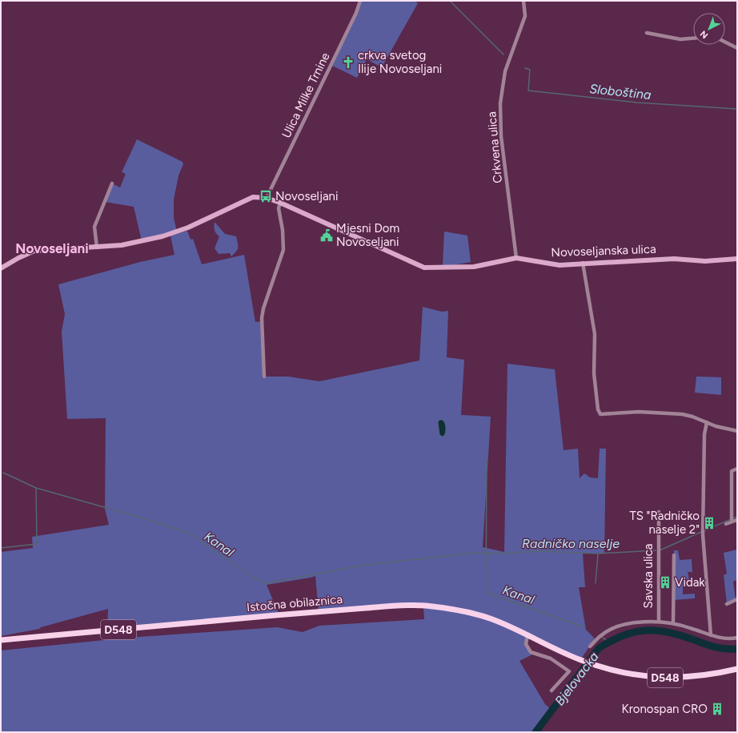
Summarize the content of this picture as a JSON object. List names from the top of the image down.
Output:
{
  "streets": {
    "main road": ["Novoseljanska ulica", "Istočna obilaznica", "D548"],
    "street": ["Ulica Milke Trnine", "Crkvena ulica", "Savska ulica"]
  },
  "crossings": [
    ["Ulica Milke Trnine", "Novoseljanska ulica"],
    ["Crkvena ulica", "Novoseljanska ulica"]
  ],
  "districts": ["Novoseljani"],
  "water": [
    "Sloboština",
    "Radničko naselje",
    "Kanal",
    "Bjelovacka"
  ],
  "places": {
    "church": ["crkva svetog Ilije Novoseljani"],
    "bus stop": ["Novoseljani"],
    "public building": ["Mjesni Dom Novoseljani"],
    "building": ["TS \"Radničko naselje 2\"", "Vidak", "Kronospan CRO"]
  },
  "north": "bottom left"
}
